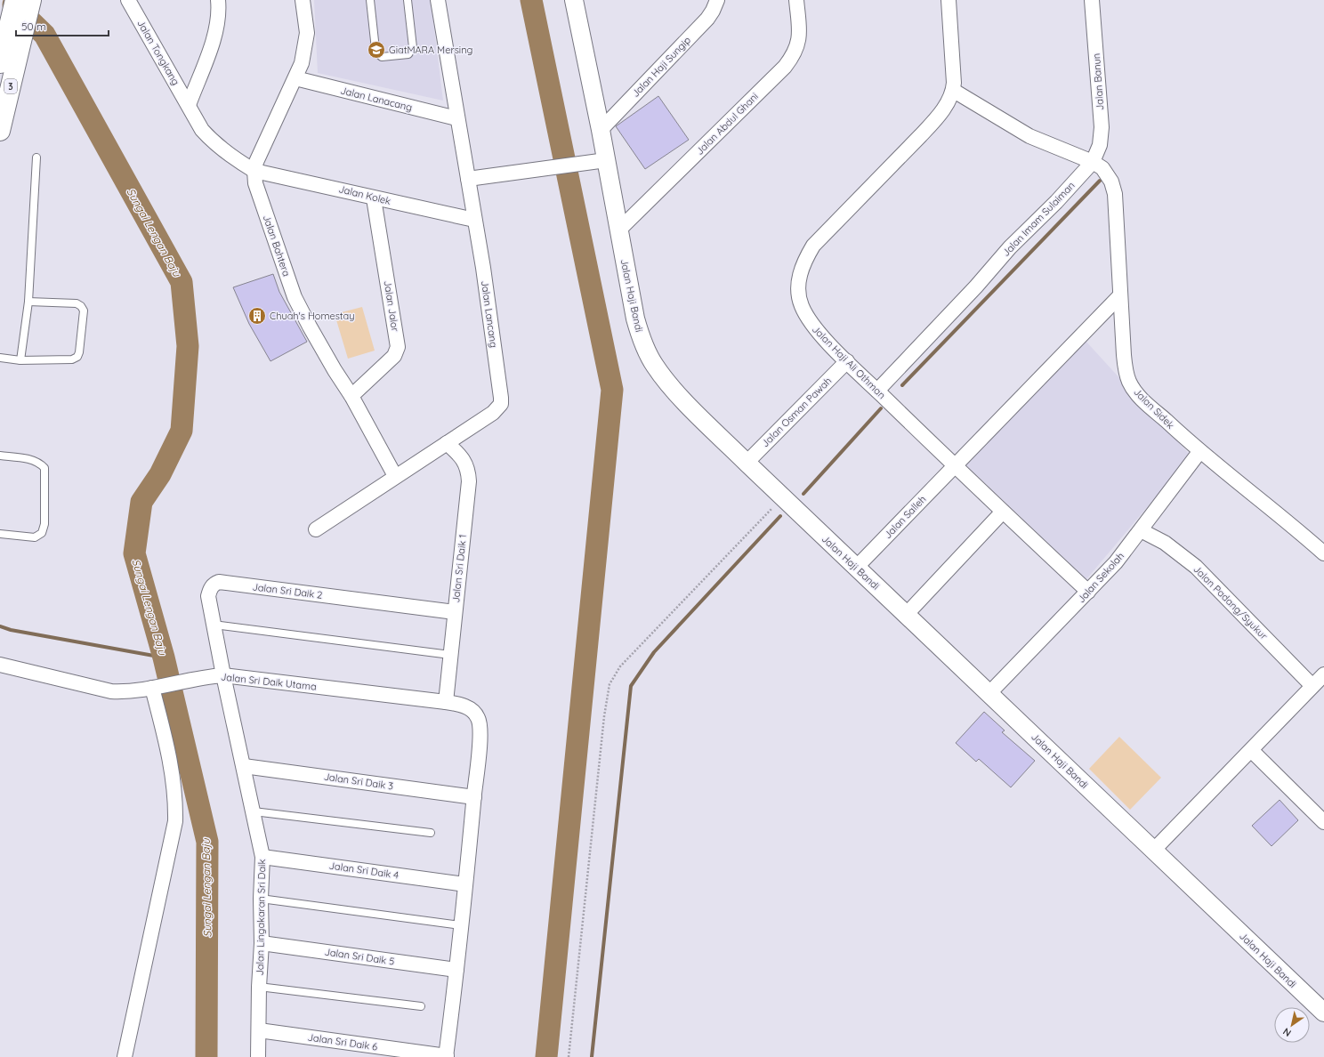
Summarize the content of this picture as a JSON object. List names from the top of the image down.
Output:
{
  "streets": {
    "highway": ["3"],
    "street": [
      "Jalan Tongkang",
      "Jalan Haji Sungip",
      "Jalan Banun",
      "Jalan Lanacang",
      "Jalan Abdul Ghani",
      "Jalan Kolek",
      "Jalan Imam Sulaiman",
      "Jalan Bahtera",
      "Jalan Haji Bandi",
      "Jalan Jalor",
      "Jalan Lancang",
      "Jalan Haji Ali Othman",
      "Jalan Sidek",
      "Jalan Osman Pawah",
      "Jalan Salleh",
      "Jalan Sri Daik 1",
      "Jalan Sekolah",
      "Jalan Sri Daik 2",
      "Jalan Padang/Syukur",
      "Jalan Sri Daik Utama",
      "Jalan Sri Daik 3",
      "Jalan Sri Daik 4",
      "Jalan Lingakaran Sri Daik",
      "Jalan Sri Daik 5",
      "Jalan Sri Daik 6"
    ]
  },
  "crossings": [
    ["Jalan Tongkang", "Jalan Kolek"],
    ["Jalan Tongkang", "Jalan Bahtera"],
    ["Jalan Haji Sungip", "Jalan Haji Bandi"],
    ["Jalan Banun", "Jalan Imam Sulaiman"],
    ["Jalan Banun", "Jalan Sidek"],
    ["Jalan Lanacang", "Jalan Bahtera"],
    ["Jalan Lanacang", "Jalan Lancang"],
    ["Jalan Abdul Ghani", "Jalan Haji Bandi"],
    ["Jalan Kolek", "Jalan Bahtera"],
    ["Jalan Kolek", "Jalan Jalor"],
    ["Jalan Kolek", "Jalan Lancang"],
    ["Jalan Imam Sulaiman", "Jalan Haji Ali Othman"],
    ["Jalan Imam Sulaiman", "Jalan Sidek"],
    ["Jalan Bahtera", "Jalan Jalor"],
    ["Jalan Bahtera", "Jalan Lancang"],
    ["Jalan Haji Bandi", "Jalan Osman Pawah"],
    ["Jalan Haji Bandi", "Jalan Salleh"],
    ["Jalan Haji Bandi", "Jalan Sekolah"],
    ["Jalan Lancang", "Jalan Sri Daik 1"],
    ["Jalan Haji Ali Othman", "Jalan Osman Pawah"],
    ["Jalan Haji Ali Othman", "Jalan Salleh"],
    ["Jalan Haji Ali Othman", "Jalan Sekolah"],
    ["Jalan Sidek", "Jalan Salleh"],
    ["Jalan Sidek", "Jalan Sekolah"],
    ["Jalan Sri Daik 1", "Jalan Sri Daik 2"],
    ["Jalan Sri Daik 1", "Jalan Sri Daik Utama"],
    ["Jalan Sekolah", "Jalan Padang/Syukur"],
    ["Jalan Sri Daik 2", "Jalan Sri Daik Utama"],
    ["Jalan Sri Daik 2", "Jalan Lingakaran Sri Daik"],
    ["Jalan Sri Daik Utama", "Jalan Sri Daik 3"],
    ["Jalan Sri Daik Utama", "Jalan Lingakaran Sri Daik"],
    ["Jalan Sri Daik 3", "Jalan Lingakaran Sri Daik"],
    ["Jalan Sri Daik 4", "Jalan Lingakaran Sri Daik"],
    ["Jalan Lingakaran Sri Daik", "Jalan Sri Daik 5"],
    ["Jalan Lingakaran Sri Daik", "Jalan Sri Daik 6"]
  ],
  "water": ["Sungai Lengan Baju"],
  "places": {
    "school or university": ["GiatMARA Mersing"],
    "building": ["Chuah's Homestay"]
  },
  "scale_bar": "50 m",
  "north": "bottom left"
}
